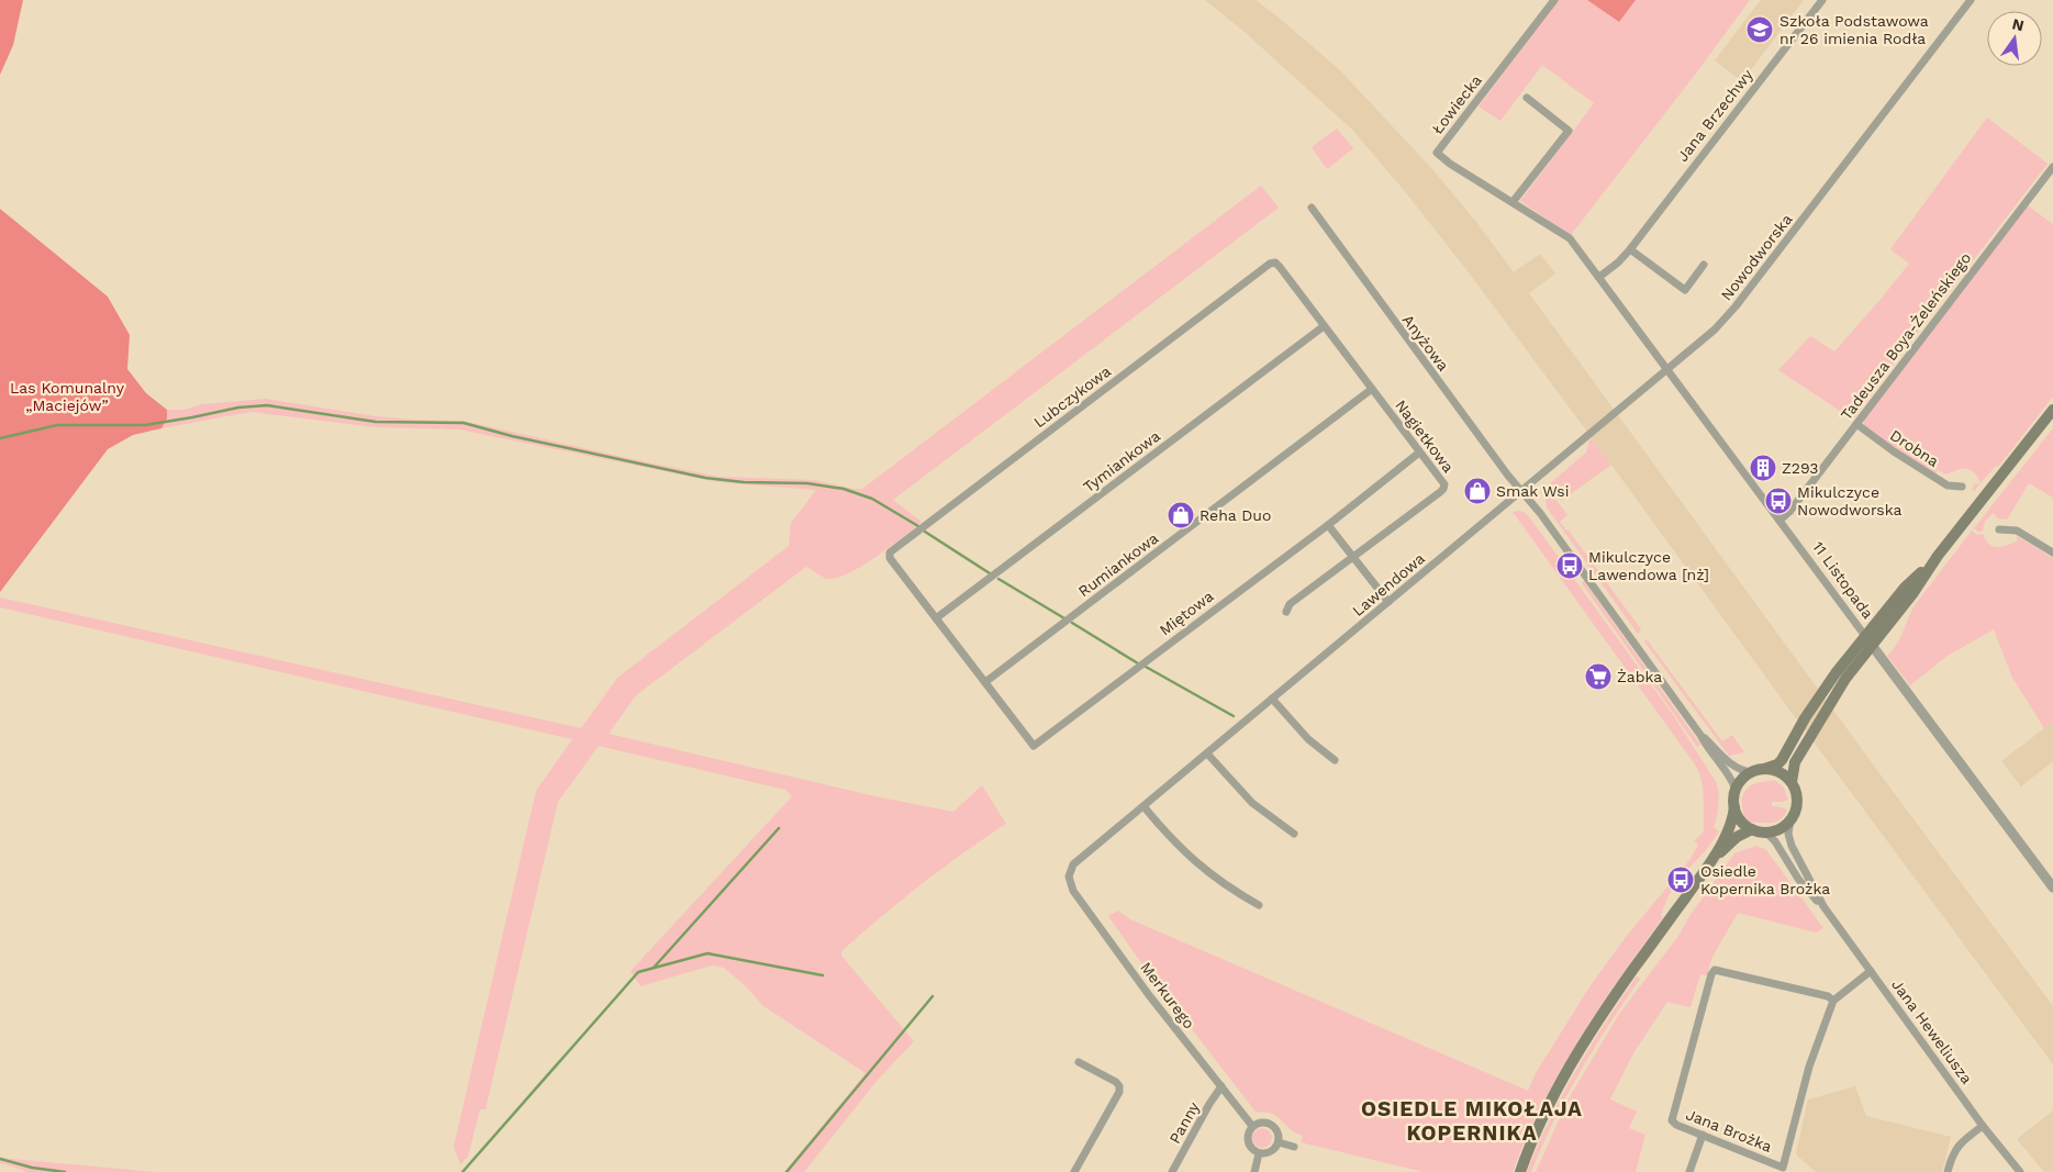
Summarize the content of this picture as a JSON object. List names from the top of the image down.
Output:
{
  "streets": {
    "street": [
      "Łowiecka",
      "Jana Brzechwy",
      "Nowodworska",
      "Tadeusza Boya-Żeleńskiego",
      "Anyżowa",
      "Lubczykowa",
      "Nagietkowa",
      "Drobna",
      "Tymiankowa",
      "Rumiankowa",
      "11 Listopada",
      "Lawendowa",
      "Miętowa",
      "Merkurego",
      "Jana Heweliusza",
      "Panny",
      "Jana Brożka"
    ]
  },
  "crossings": [
    ["Łowiecka", "11 Listopada"],
    ["Jana Brzechwy", "11 Listopada"],
    ["Nowodworska", "Anyżowa"],
    ["Nowodworska", "11 Listopada"],
    ["Nowodworska", "Lawendowa"],
    ["Tadeusza Boya-Żeleńskiego", "Drobna"],
    ["Tadeusza Boya-Żeleńskiego", "11 Listopada"],
    ["Anyżowa", "Lawendowa"],
    ["Lubczykowa", "Nagietkowa"],
    ["Lubczykowa", "Tymiankowa"],
    ["Lubczykowa", "Rumiankowa"],
    ["Lubczykowa", "Miętowa"],
    ["Nagietkowa", "Rumiankowa"],
    ["Nagietkowa", "Miętowa"],
    ["Rumiankowa", "Miętowa"],
    ["Lawendowa", "Merkurego"],
    ["Merkurego", "Panny"]
  ],
  "districts": ["OSIEDLE MIKOŁAJA KOPERNIKA"],
  "parks": ["Las Komunalny „Maciejów”"],
  "places": {
    "school or university": ["Szkoła Podstawowa nr 26 imienia Rodła"],
    "building": ["Z293"],
    "shop": ["Smak Wsi", "Reha Duo"],
    "bus stop": ["Mikulczyce Nowodworska", "Mikulczyce Lawendowa [nż]", "Osiedle Kopernika Brożka"],
    "supermarket": ["Żabka"]
  },
  "north": "top"
}
